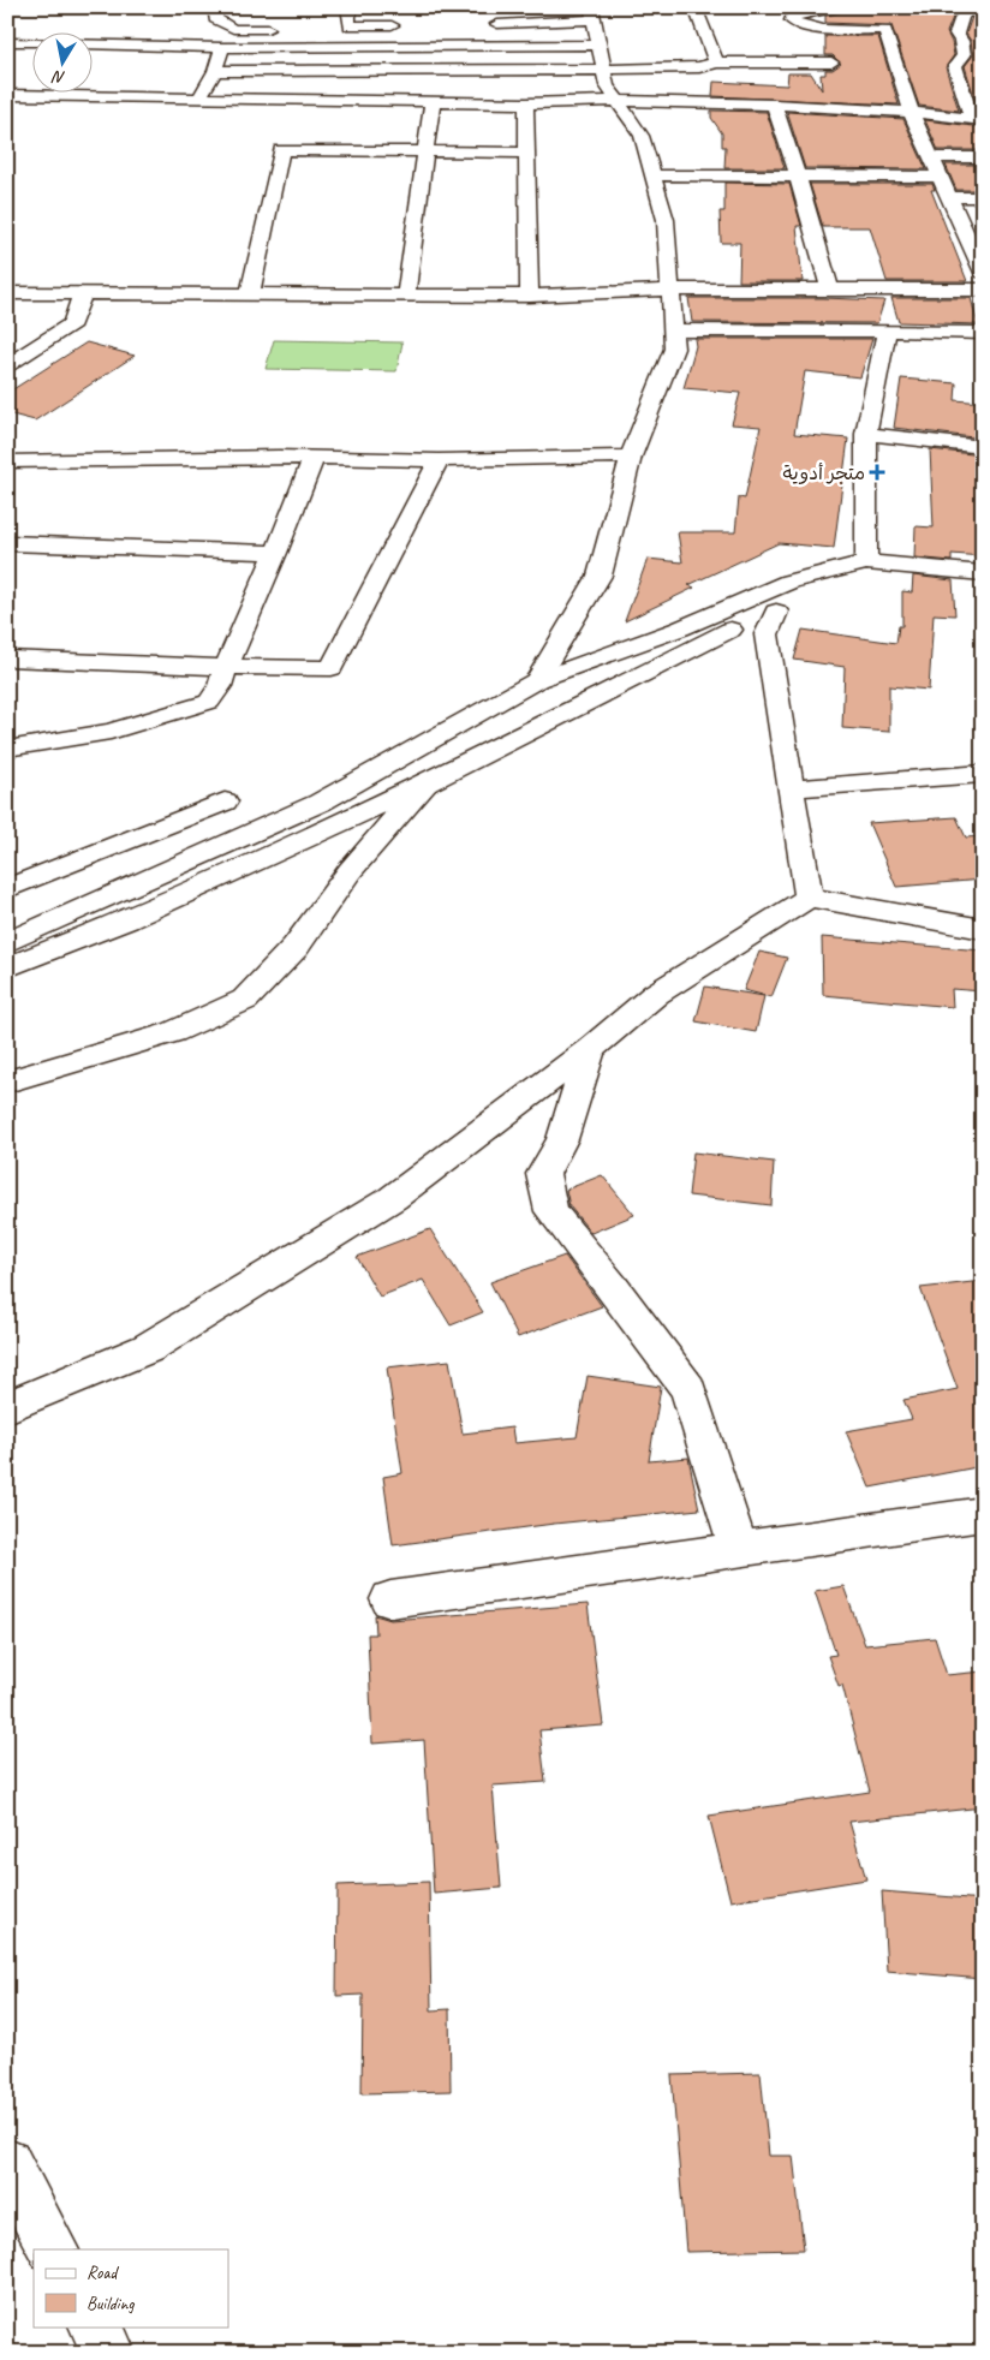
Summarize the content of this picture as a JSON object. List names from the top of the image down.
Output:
{
  "places": {
    "health": ["متجر أدوية"]
  },
  "legend": ["Road", "Building"],
  "north": "bottom"
}
